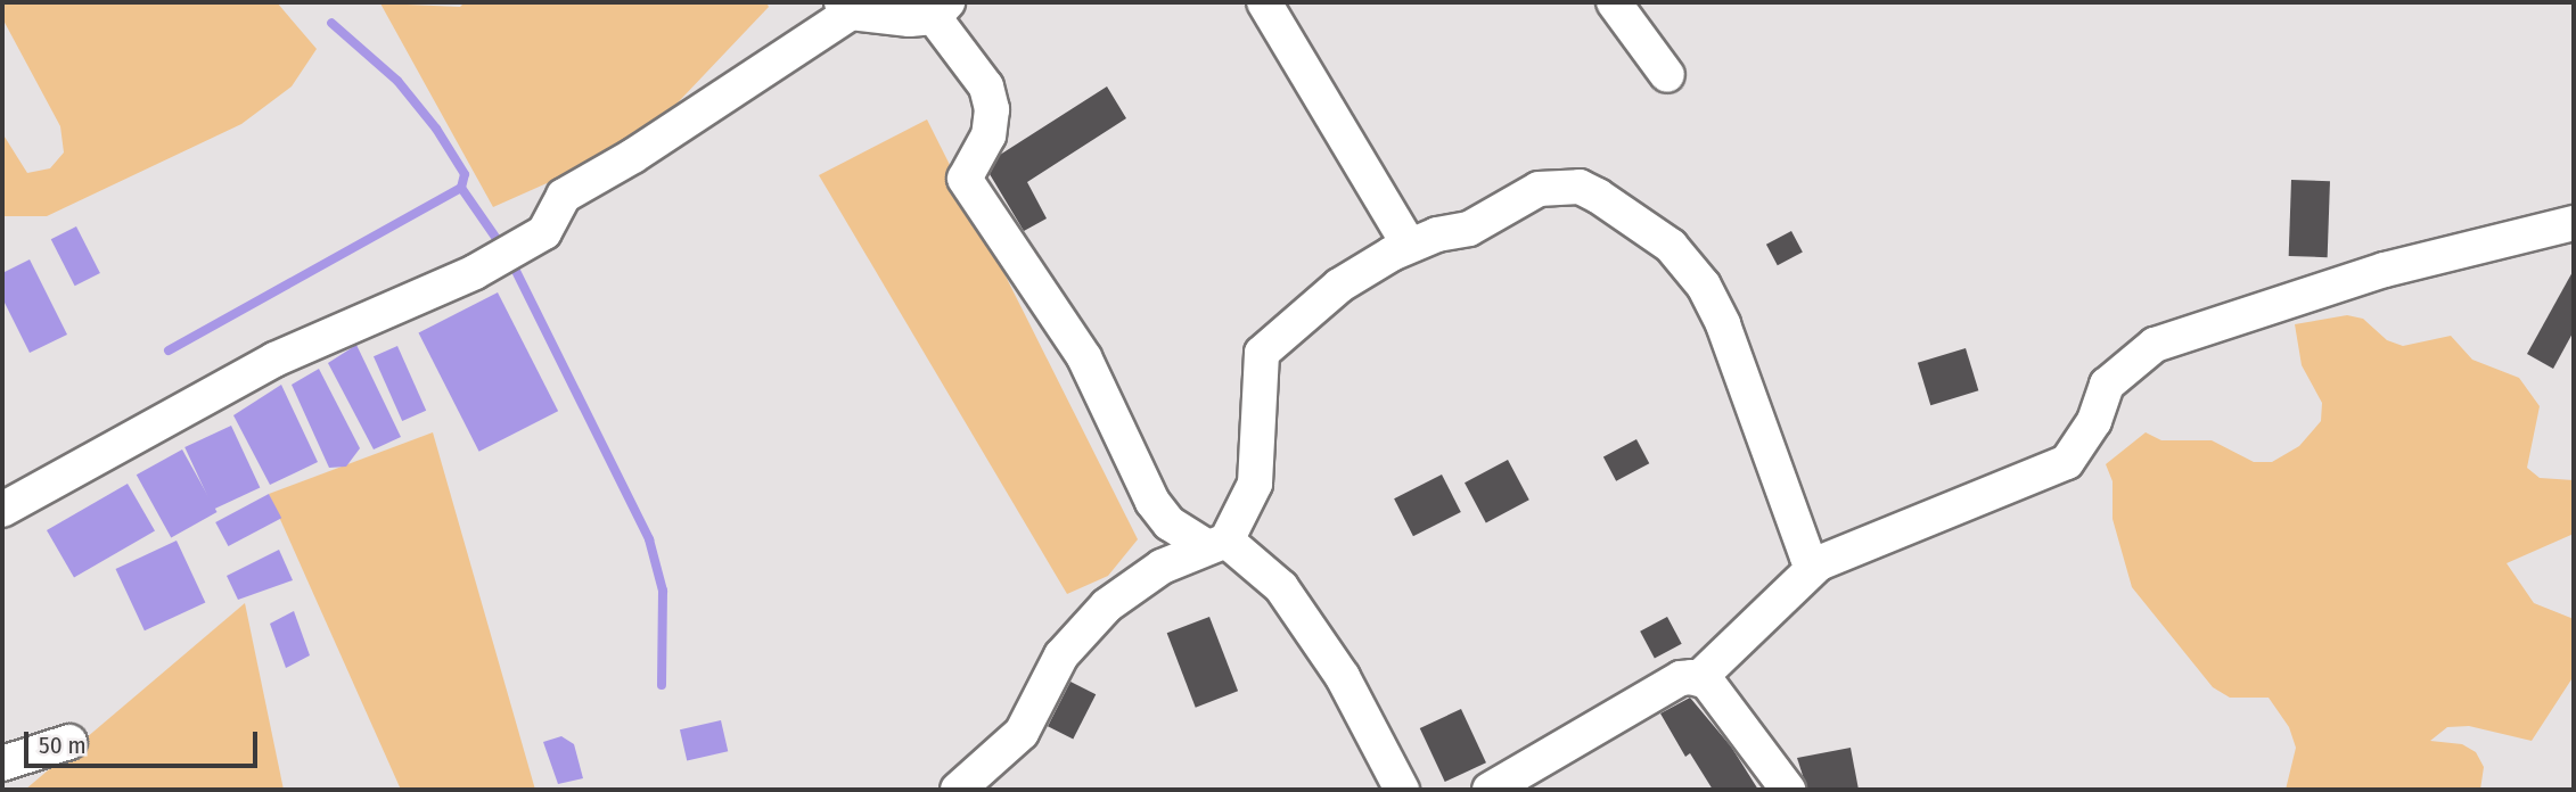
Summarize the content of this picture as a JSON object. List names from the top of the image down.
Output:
{
  "scale_bar": "50 m"
}
